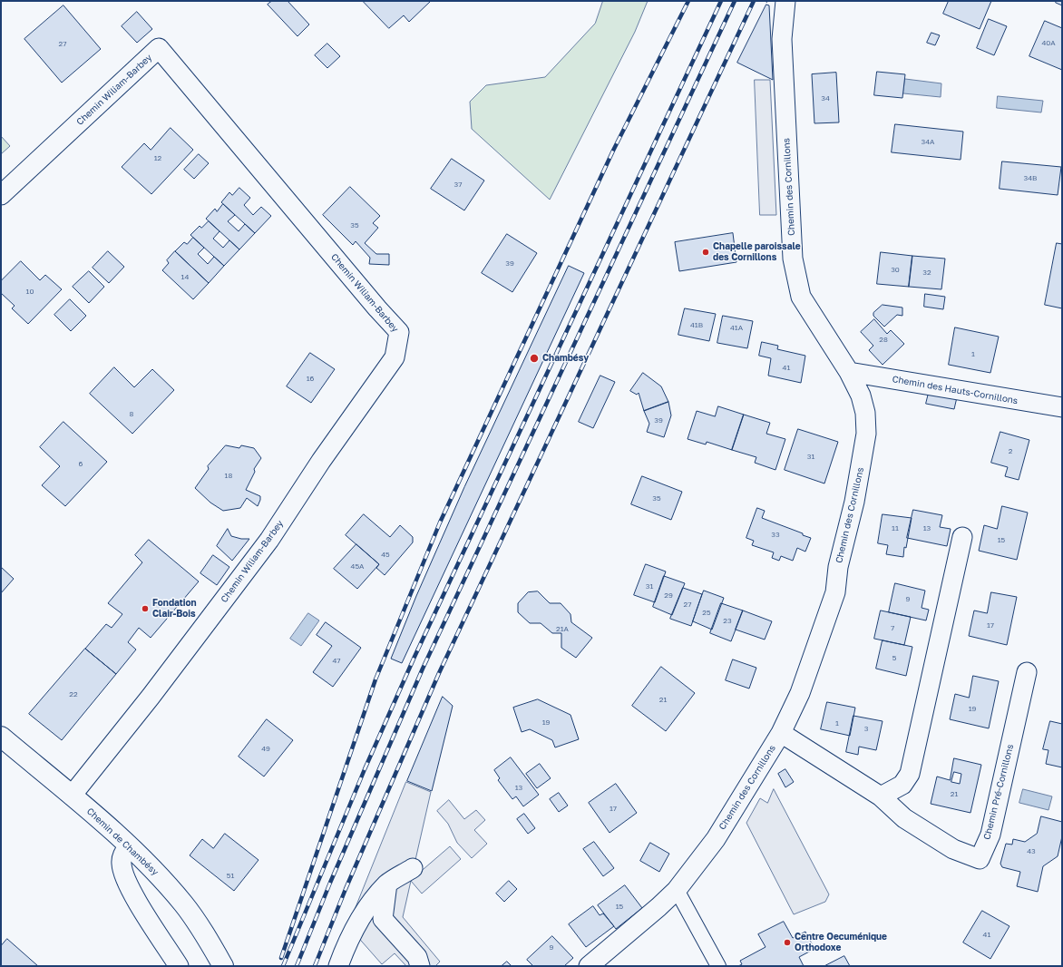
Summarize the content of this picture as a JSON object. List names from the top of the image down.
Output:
{
  "streets": {
    "street": [
      "Chemin Wiliam-Barbey",
      "Chemin des Cornillons",
      "Chemin des Hauts-Cornillons",
      "Chemin Pré-Cornillons",
      "Chemin de Chambésy"
    ]
  },
  "crossings": [
    ["Chemin Wiliam-Barbey", "Chemin de Chambésy"],
    ["Chemin des Cornillons", "Chemin des Hauts-Cornillons"],
    ["Chemin des Cornillons", "Chemin Pré-Cornillons"]
  ],
  "places": [
    "Chapelle paroissale des Cornillons",
    "Chambésy",
    "Fondation Clair-Bois",
    "Centre Oecuménique Orthodoxe"
  ],
  "house_numbers": [
    "40A",
    "27",
    "34",
    "34A",
    "12",
    "34B",
    "37",
    "35",
    "39",
    "30",
    "32",
    "14",
    "10",
    "41B",
    "41A",
    "28",
    "1",
    "41",
    "16",
    "8",
    "39",
    "2",
    "31",
    "6",
    "18",
    "35",
    "11",
    "13",
    "33",
    "15",
    "45",
    "45A",
    "31",
    "29",
    "9",
    "27",
    "25",
    "23",
    "17",
    "7",
    "21A",
    "5",
    "47",
    "22",
    "21",
    "19",
    "19",
    "1",
    "3",
    "49",
    "13",
    "21",
    "17",
    "43",
    "51",
    "15",
    "41",
    "9"
  ]
}
